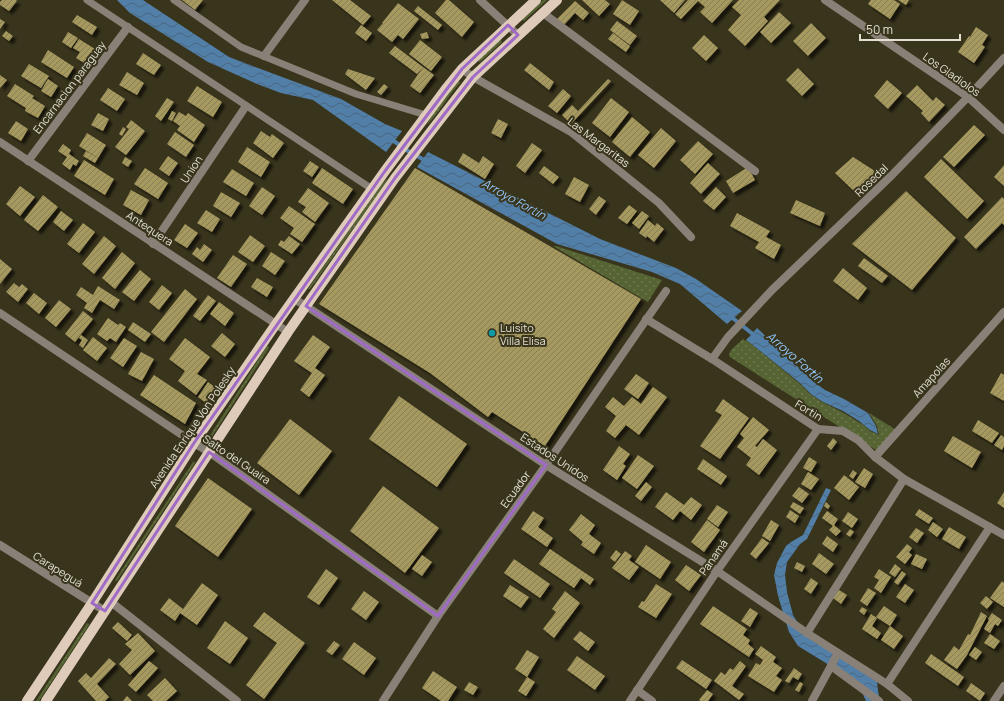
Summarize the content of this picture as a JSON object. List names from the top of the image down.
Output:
{
  "streets": {
    "main road": ["Avenida Enrique Von Polesky"],
    "street": [
      "Los Gladiolos",
      "Encarnacion paraguay",
      "Las Margaritas",
      "Union",
      "Rosedal",
      "Antequera",
      "Amapolas",
      "Fortin",
      "Estados Unidos",
      "Salto del Guaira",
      "Ecuador",
      "Panamá",
      "Carapeguá"
    ]
  },
  "crossings": [
    ["Los Gladiolos", "Rosedal"],
    ["Encarnacion paraguay", "Antequera"],
    ["Union", "Antequera"],
    ["Rosedal", "Fortin"],
    ["Antequera", "Avenida Enrique Von Polesky"],
    ["Amapolas", "Fortin"],
    ["Fortin", "Ecuador"],
    ["Fortin", "Panamá"],
    ["Avenida Enrique Von Polesky", "Estados Unidos"],
    ["Avenida Enrique Von Polesky", "Salto del Guaira"],
    ["Avenida Enrique Von Polesky", "Carapeguá"],
    ["Estados Unidos", "Ecuador"],
    ["Estados Unidos", "Panamá"],
    ["Salto del Guaira", "Ecuador"]
  ],
  "water": ["Arroyo Fortín"],
  "places": ["Luisito Villa Elisa"],
  "scale_bar": "50 m"
}
